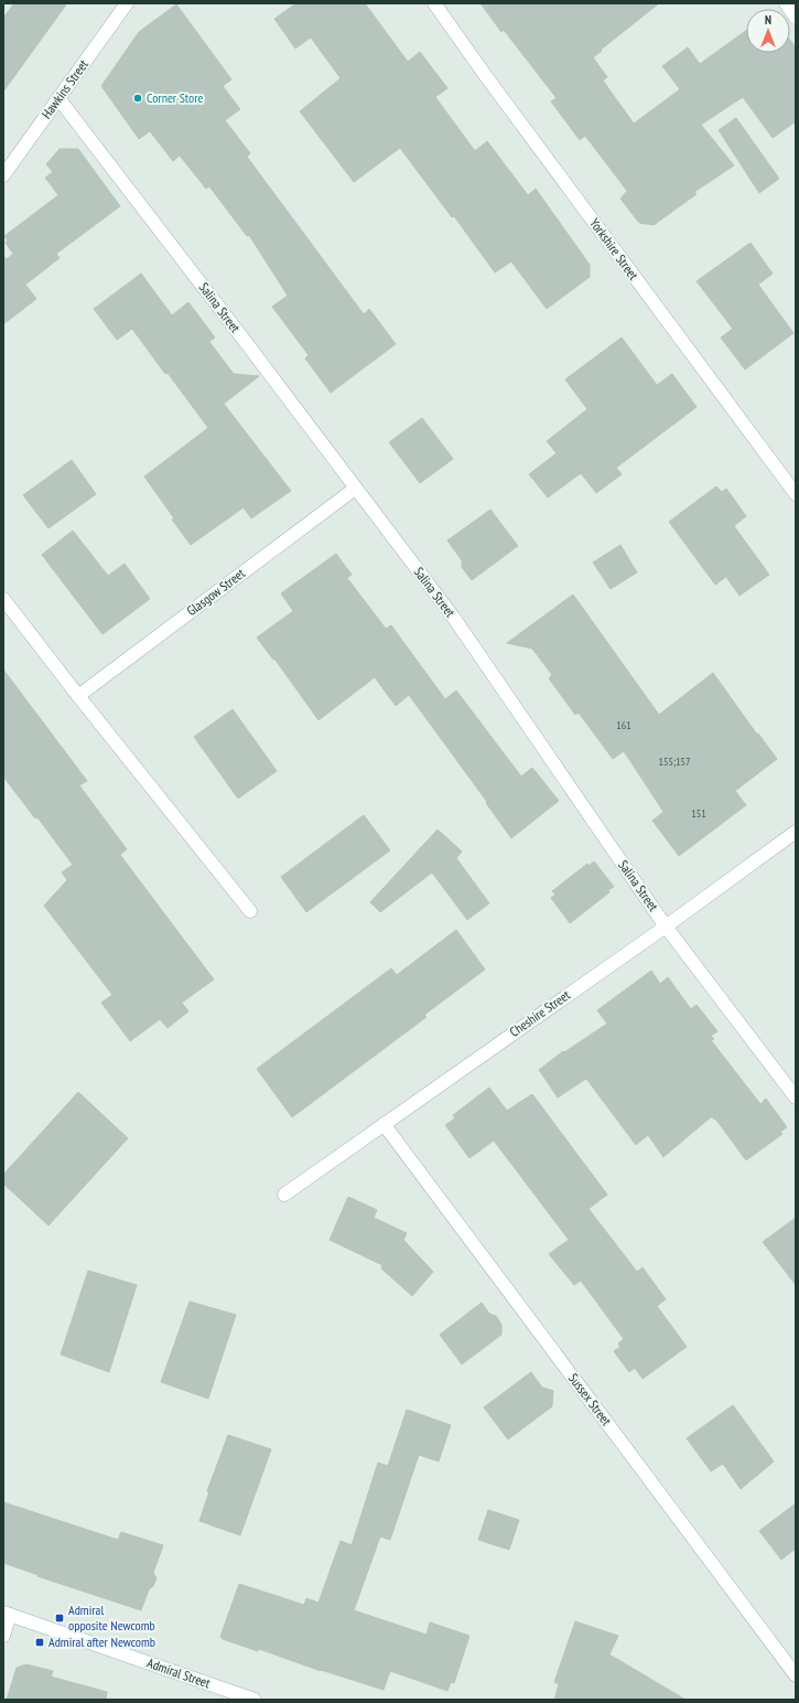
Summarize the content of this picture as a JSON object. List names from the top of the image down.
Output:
{
  "streets": {
    "street": [
      "Hawkins Street",
      "Yorkshire Street",
      "Salina Street",
      "Glasgow Street",
      "Cheshire Street",
      "Sussex Street",
      "Admiral Street"
    ]
  },
  "crossings": [
    ["Hawkins Street", "Salina Street"],
    ["Salina Street", "Glasgow Street"],
    ["Salina Street", "Cheshire Street"],
    ["Cheshire Street", "Sussex Street"]
  ],
  "places": {
    "other": ["Corner Store"],
    "transit": ["Admiral opposite Newcomb", "Admiral after Newcomb"]
  },
  "house_numbers": ["161", "155;157", "151"],
  "north": "top"
}
